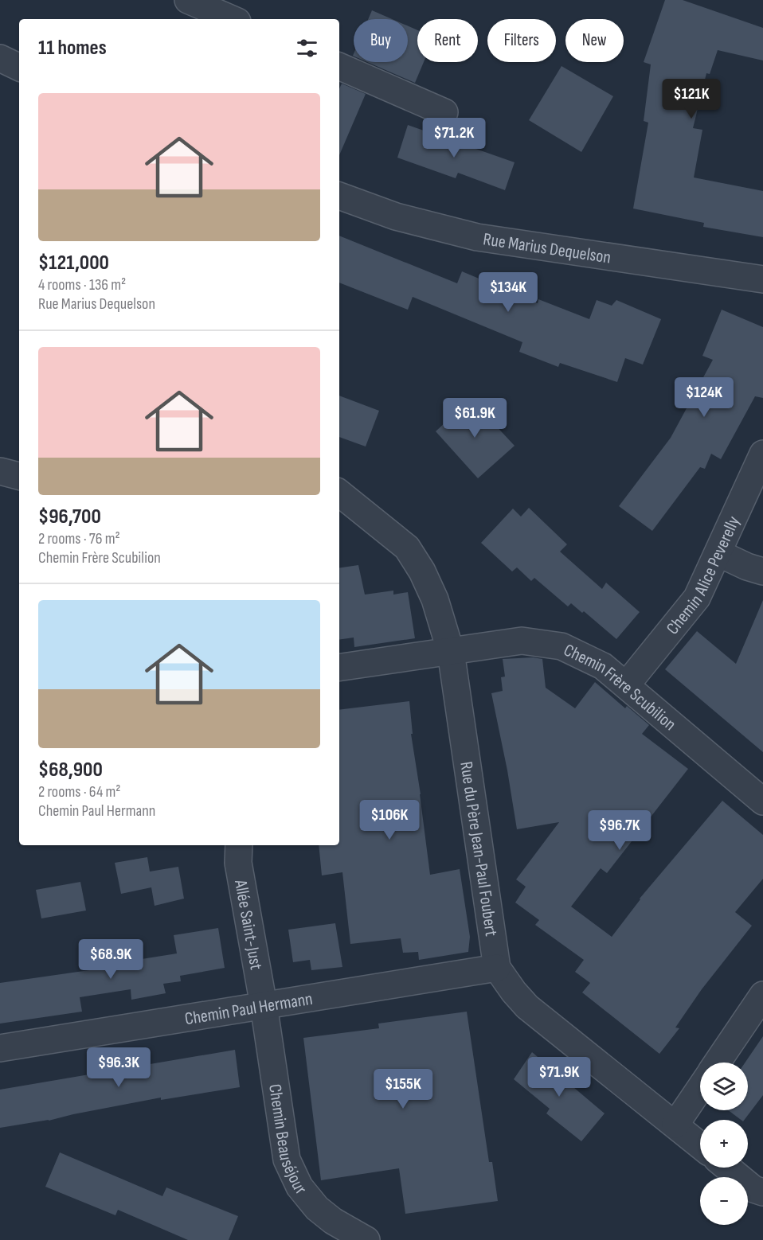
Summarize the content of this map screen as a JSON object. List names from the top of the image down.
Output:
{
  "streets": {
    "street": [
      "Rue Marius Dequelson",
      "Chemin Alice Peverelly",
      "Chemin Frère Scubilion",
      "Rue du Père Jean-Paul Foubert",
      "Allée Saint-Just",
      "Chemin Paul Hermann",
      "Chemin Beauséjour"
    ]
  },
  "crossings": [
    ["Chemin Alice Peverelly", "Chemin Frère Scubilion"],
    ["Chemin Frère Scubilion", "Rue du Père Jean-Paul Foubert"],
    ["Rue du Père Jean-Paul Foubert", "Chemin Paul Hermann"],
    ["Allée Saint-Just", "Chemin Paul Hermann"],
    ["Allée Saint-Just", "Chemin Beauséjour"],
    ["Chemin Paul Hermann", "Chemin Beauséjour"]
  ],
  "page": {
    "chip": [
      "Buy",
      "Rent",
      "Filters",
      "New"
    ],
    "heading": "11 homes",
    "list": [
      {
        "name": "$121,000",
        "note": "4 rooms · 136 m² · Rue Marius Dequelson"
      },
      {
        "name": "$96,700",
        "note": "2 rooms · 76 m² · Chemin Frère Scubilion"
      },
      {
        "name": "$68,900",
        "note": "2 rooms · 64 m² · Chemin Paul Hermann"
      }
    ],
    "price": [
      "$121K",
      "$71.2K",
      "$134K",
      "$124K",
      "$61.9K",
      "$106K",
      "$96.7K",
      "$68.9K",
      "$96.3K",
      "$71.9K",
      "$155K"
    ],
    "map_buttons": ["+", "−"]
  }
}
